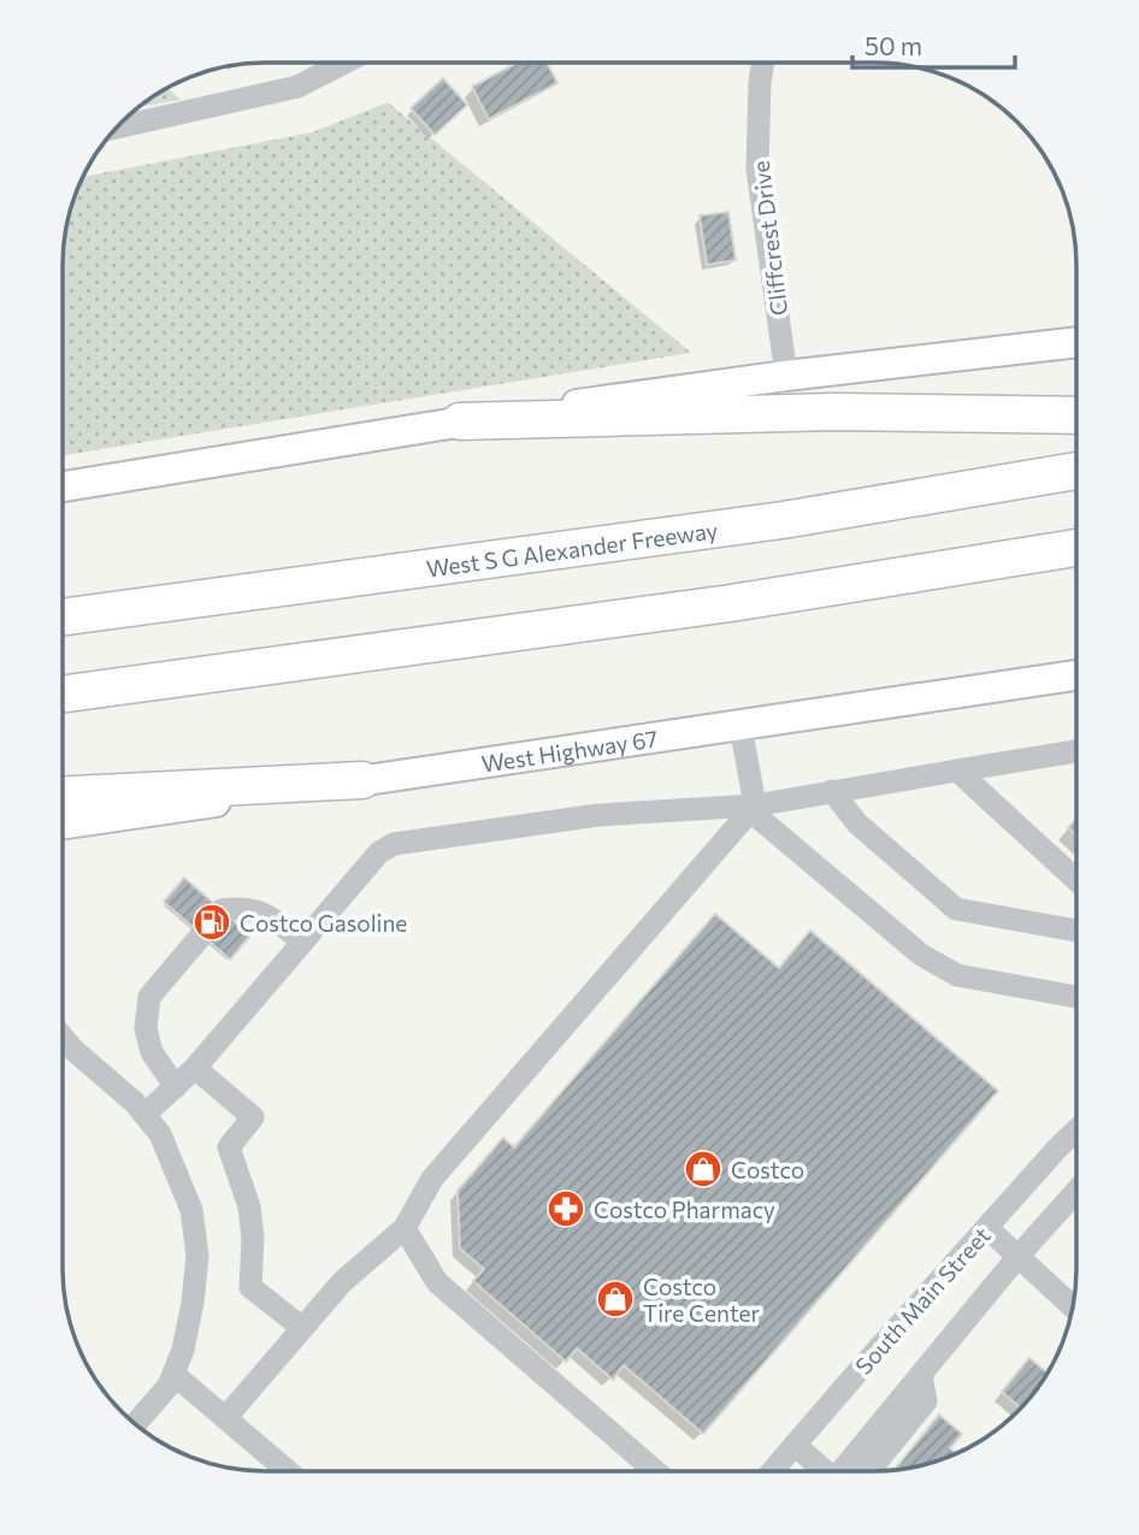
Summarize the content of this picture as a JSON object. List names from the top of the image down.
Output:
{
  "streets": {
    "highway": ["West S G Alexander Freeway"],
    "main road": ["West Highway 67"],
    "street": ["Cliffcrest Drive", "South Main Street"]
  },
  "places": {
    "fuel station": ["Costco Gasoline"],
    "shop": ["Costco", "Costco Tire Center"],
    "pharmacy": ["Costco Pharmacy"]
  },
  "scale_bar": "50 m"
}
